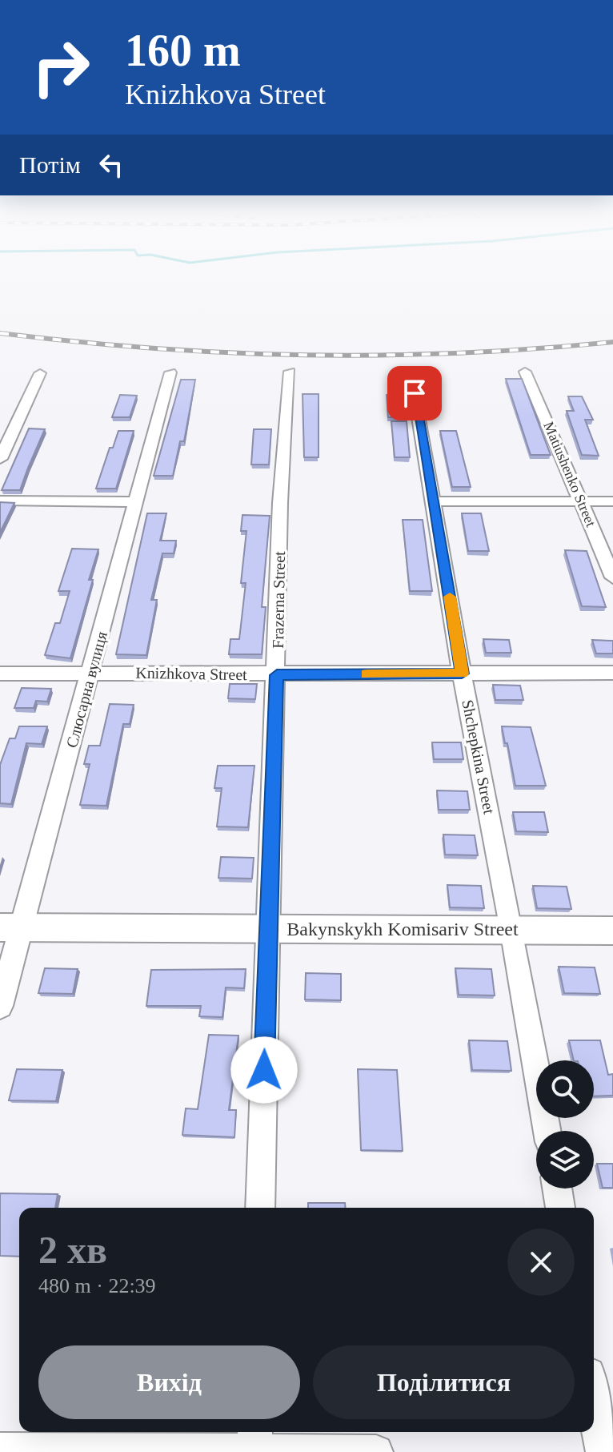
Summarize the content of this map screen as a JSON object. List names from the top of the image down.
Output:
{
  "streets": {
    "street": [
      "Matiushenko Street",
      "Frazerna Street",
      "Knizhkova Street",
      "Слюсарна вулиця",
      "Shchepkina Street",
      "Bakynskykh Komisariv Street"
    ]
  },
  "crossings": [
    ["Frazerna Street", "Knizhkova Street"],
    ["Frazerna Street", "Bakynskykh Komisariv Street"],
    ["Knizhkova Street", "Слюсарна вулиця"],
    ["Knizhkova Street", "Shchepkina Street"],
    ["Слюсарна вулиця", "Bakynskykh Komisariv Street"],
    ["Shchepkina Street", "Bakynskykh Komisariv Street"]
  ],
  "page": {
    "turn": ["160 m", "Knizhkova Street"],
    "then": "Потім",
    "heading": ["2 хв", "480 m · 22:39"],
    "buttons": ["Вихід", "Поділитися"]
  }
}
